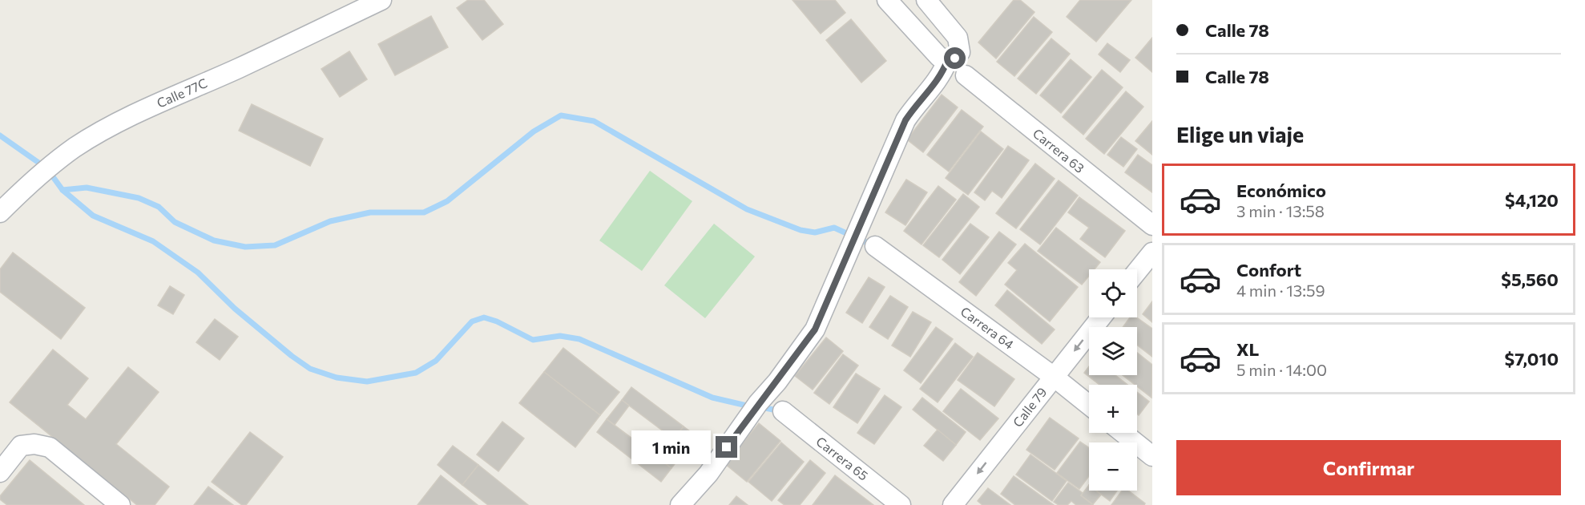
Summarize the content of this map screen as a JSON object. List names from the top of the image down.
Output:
{
  "streets": {
    "street": [
      "Calle 77C",
      "Carrera 63",
      "Carrera 64",
      "Calle 79",
      "Carrera 65"
    ]
  },
  "crossings": [
    ["Carrera 64", "Calle 79"]
  ],
  "one_way": ["Calle 79"],
  "page": {
    "banner": ["Calle 78", "Calle 78"],
    "heading": "Elige un viaje",
    "list": [
      {
        "name": "Económico",
        "note": "3 min · 13:58",
        "value": "$4,120"
      },
      {
        "name": "Confort",
        "note": "4 min · 13:59",
        "value": "$5,560"
      },
      {
        "name": "XL",
        "note": "5 min · 14:00",
        "value": "$7,010"
      }
    ],
    "map_buttons": ["+", "−"],
    "bubble": "1 min",
    "buttons": "Confirmar"
  }
}
